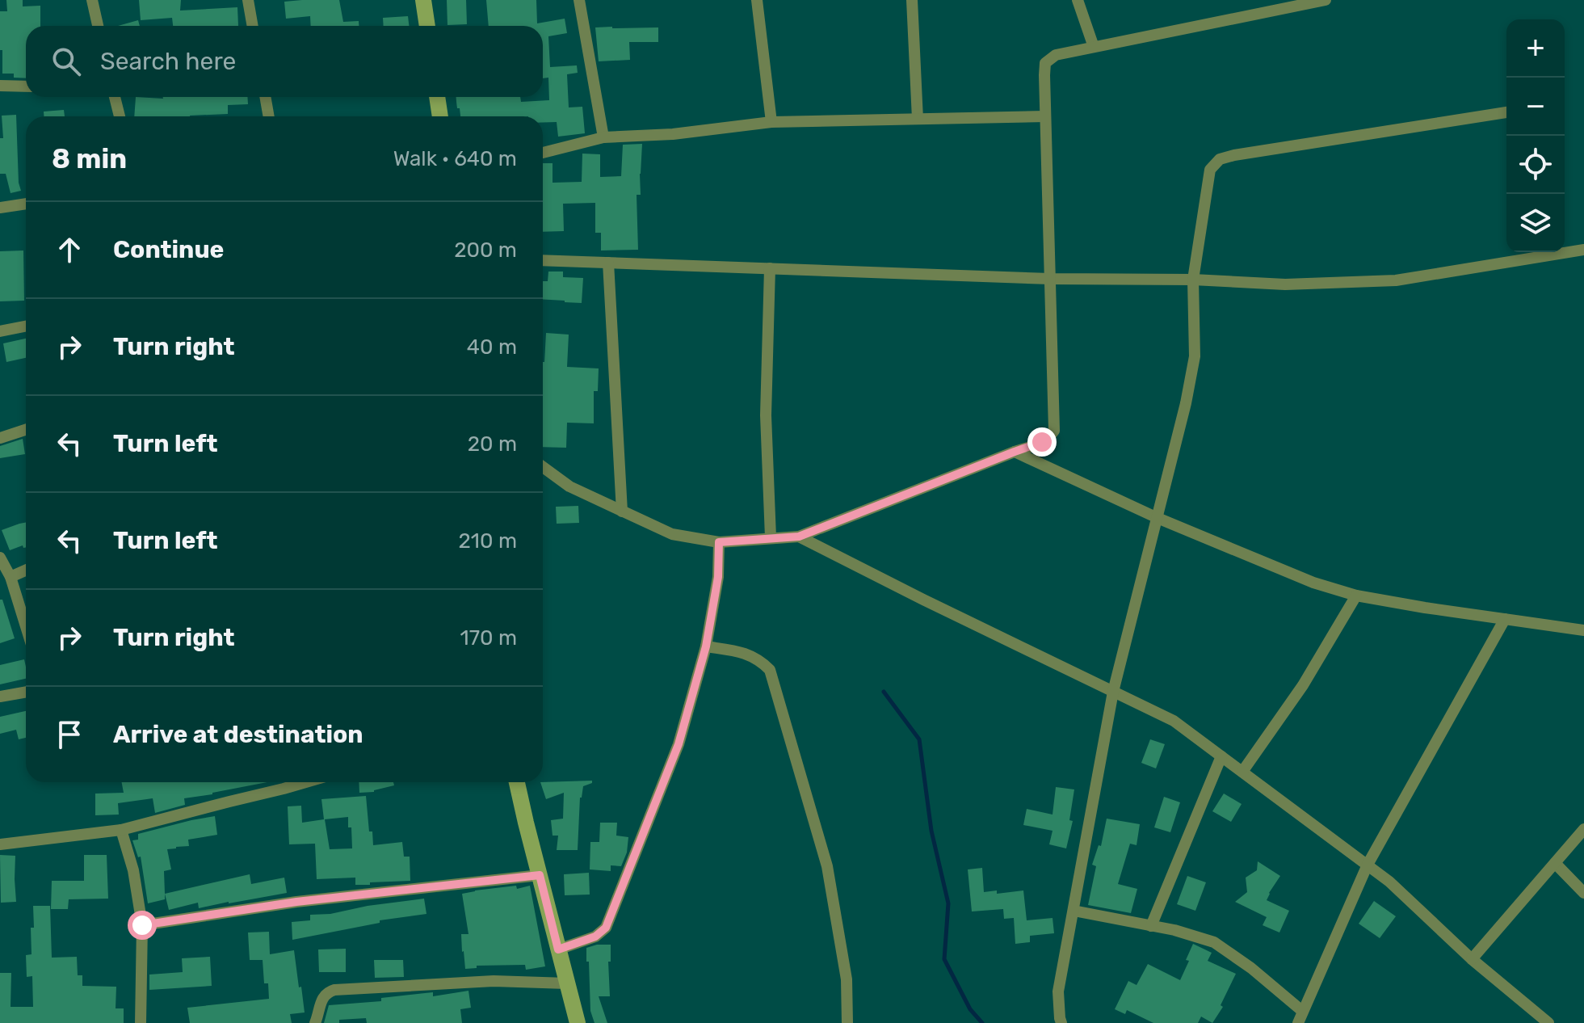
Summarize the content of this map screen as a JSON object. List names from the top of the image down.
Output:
{
  "page": {
    "map_buttons": ["+", "−"],
    "search": "Search here",
    "heading": ["8 min", "Walk · 640 m"],
    "list": [
      ["Continue", "200 m"],
      ["Turn right", "40 m"],
      ["Turn left", "20 m"],
      ["Turn left", "210 m"],
      ["Turn right", "170 m"],
      "Arrive at destination"
    ]
  }
}
